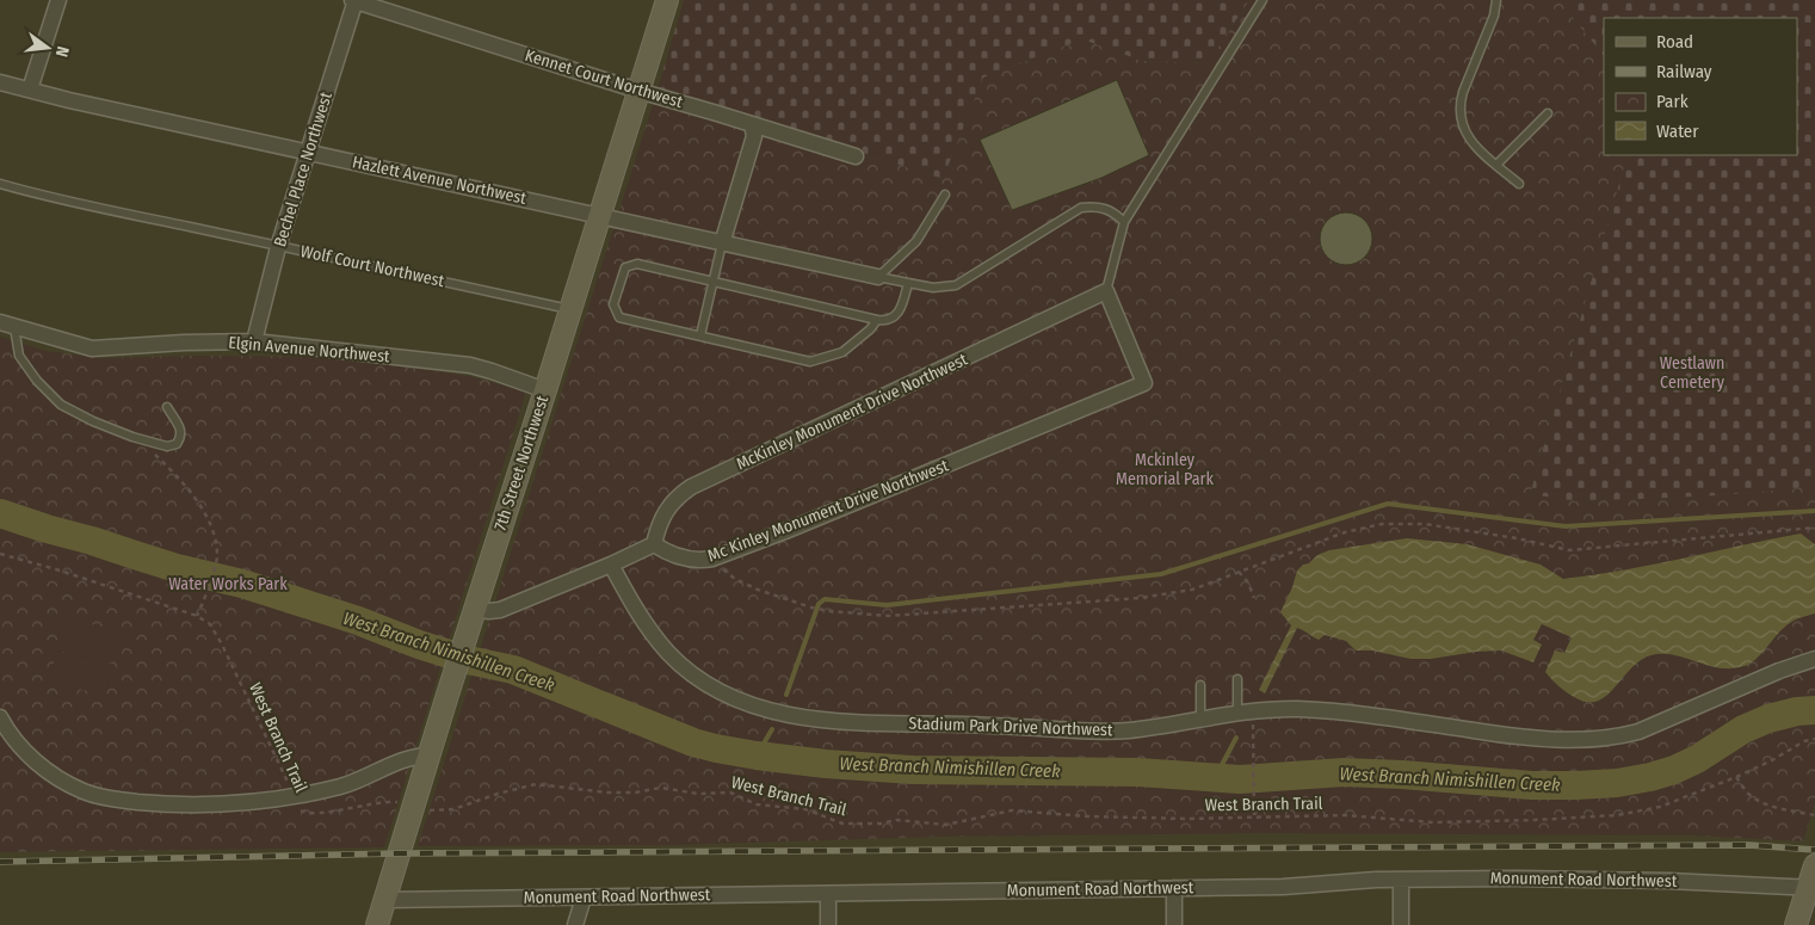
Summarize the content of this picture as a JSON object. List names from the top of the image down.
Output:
{
  "streets": {
    "street": [
      "Kennet Court Northwest",
      "Bechel Place Northwest",
      "Hazlett Avenue Northwest",
      "Elgin Avenue Northwest",
      "McKinley Monument Drive Northwest",
      "7th Street Northwest",
      "Mc Kinley Monument Drive Northwest",
      "Stadium Park Drive Northwest",
      "Monument Road Northwest"
    ],
    "lane": ["Wolf Court Northwest"],
    "path": ["West Branch Trail"]
  },
  "crossings": [
    ["Kennet Court Northwest", "Bechel Place Northwest"],
    ["Kennet Court Northwest", "7th Street Northwest"],
    ["Bechel Place Northwest", "Hazlett Avenue Northwest"],
    ["Bechel Place Northwest", "Wolf Court Northwest"],
    ["Bechel Place Northwest", "Elgin Avenue Northwest"],
    ["Hazlett Avenue Northwest", "7th Street Northwest"],
    ["Wolf Court Northwest", "7th Street Northwest"],
    ["Elgin Avenue Northwest", "7th Street Northwest"],
    ["McKinley Monument Drive Northwest", "Mc Kinley Monument Drive Northwest"],
    ["7th Street Northwest", "West Branch Trail"],
    ["7th Street Northwest", "Monument Road Northwest"]
  ],
  "water": ["West Branch Nimishillen Creek"],
  "parks": ["Westlawn Cemetery", "Mckinley Memorial Park", "Water Works Park"],
  "legend": [
    "Road",
    "Railway",
    "Park",
    "Water"
  ],
  "north": "right"
}
